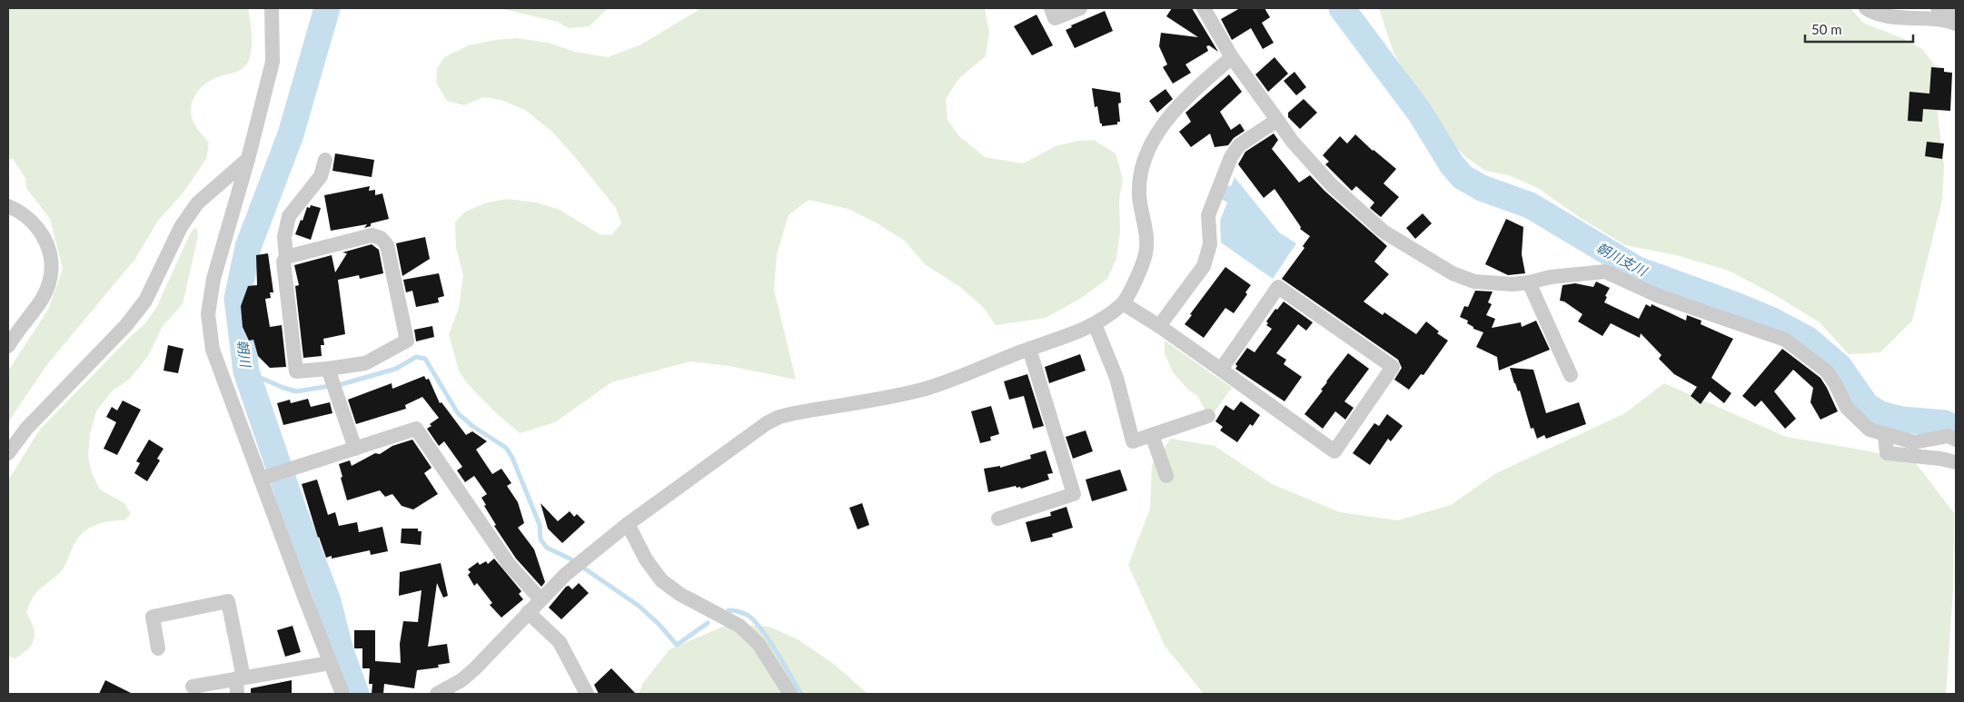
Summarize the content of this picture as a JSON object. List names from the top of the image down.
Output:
{
  "water": ["朝川支川", "朝川"],
  "scale_bar": "50 m"
}
